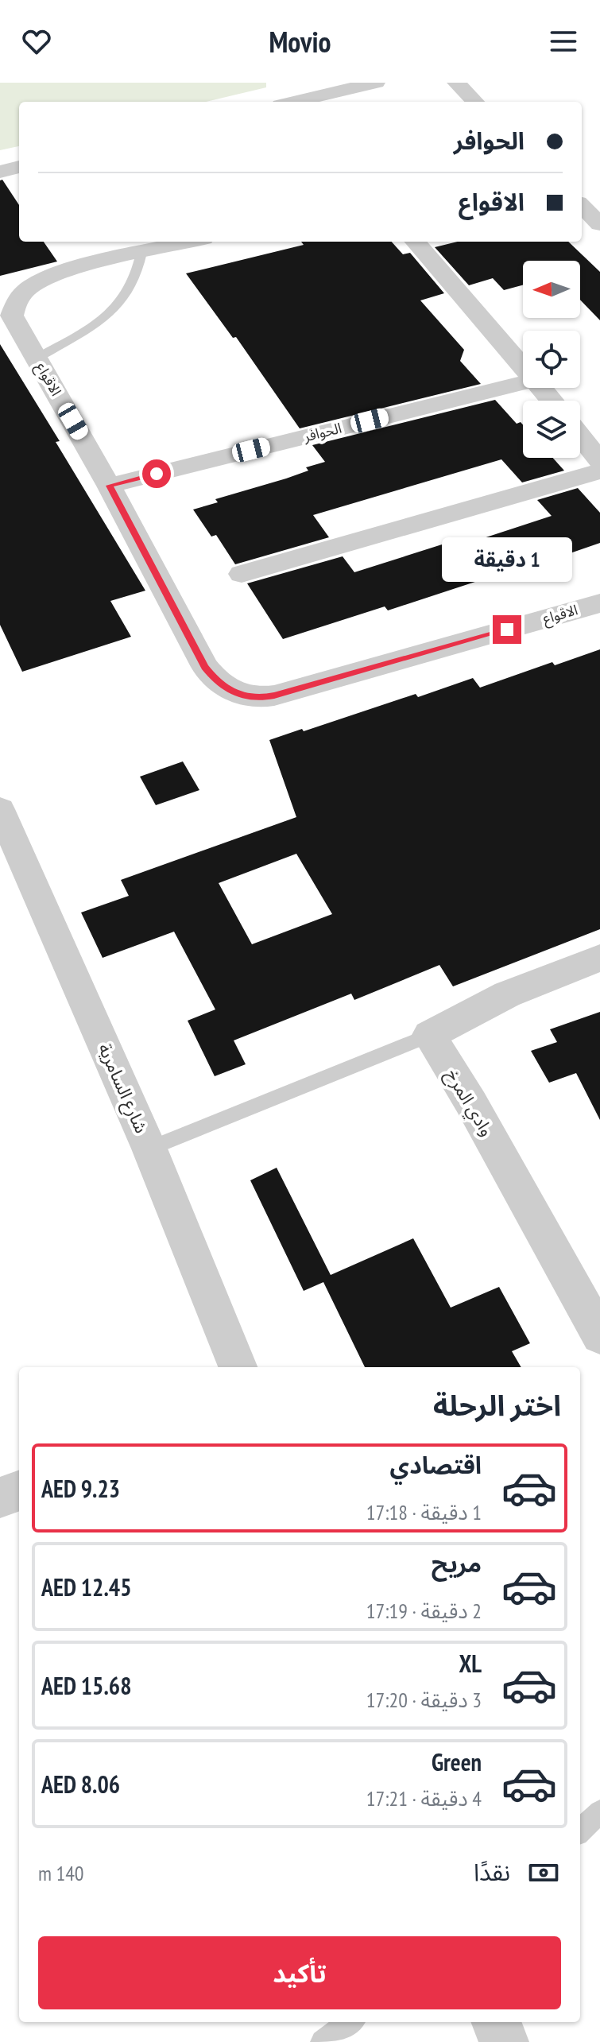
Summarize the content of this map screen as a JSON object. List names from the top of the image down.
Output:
{
  "streets": {
    "street": [
      "الاقواع",
      "الحوافر",
      "شارع السامرية",
      "وادي المرخ"
    ]
  },
  "crossings": [
    ["الاقواع", "الحوافر"]
  ],
  "north": "left",
  "page": {
    "header": "Movio",
    "banner": ["الحوافر", "الاقواع"],
    "bubble": "1 دقيقة",
    "heading": "اختر الرحلة",
    "list": [
      {
        "name": "اقتصادي",
        "note": "1 دقيقة · 17:18",
        "value": "AED 9.23"
      },
      {
        "name": "مريح",
        "note": "2 دقيقة · 17:19",
        "value": "AED 12.45"
      },
      {
        "name": "XL",
        "note": "3 دقيقة · 17:20",
        "value": "AED 15.68"
      },
      {
        "name": "Green",
        "note": "4 دقيقة · 17:21",
        "value": "AED 8.06"
      }
    ],
    "pay": ["نقدًا", "140 m"],
    "buttons": "تأكيد"
  }
}
